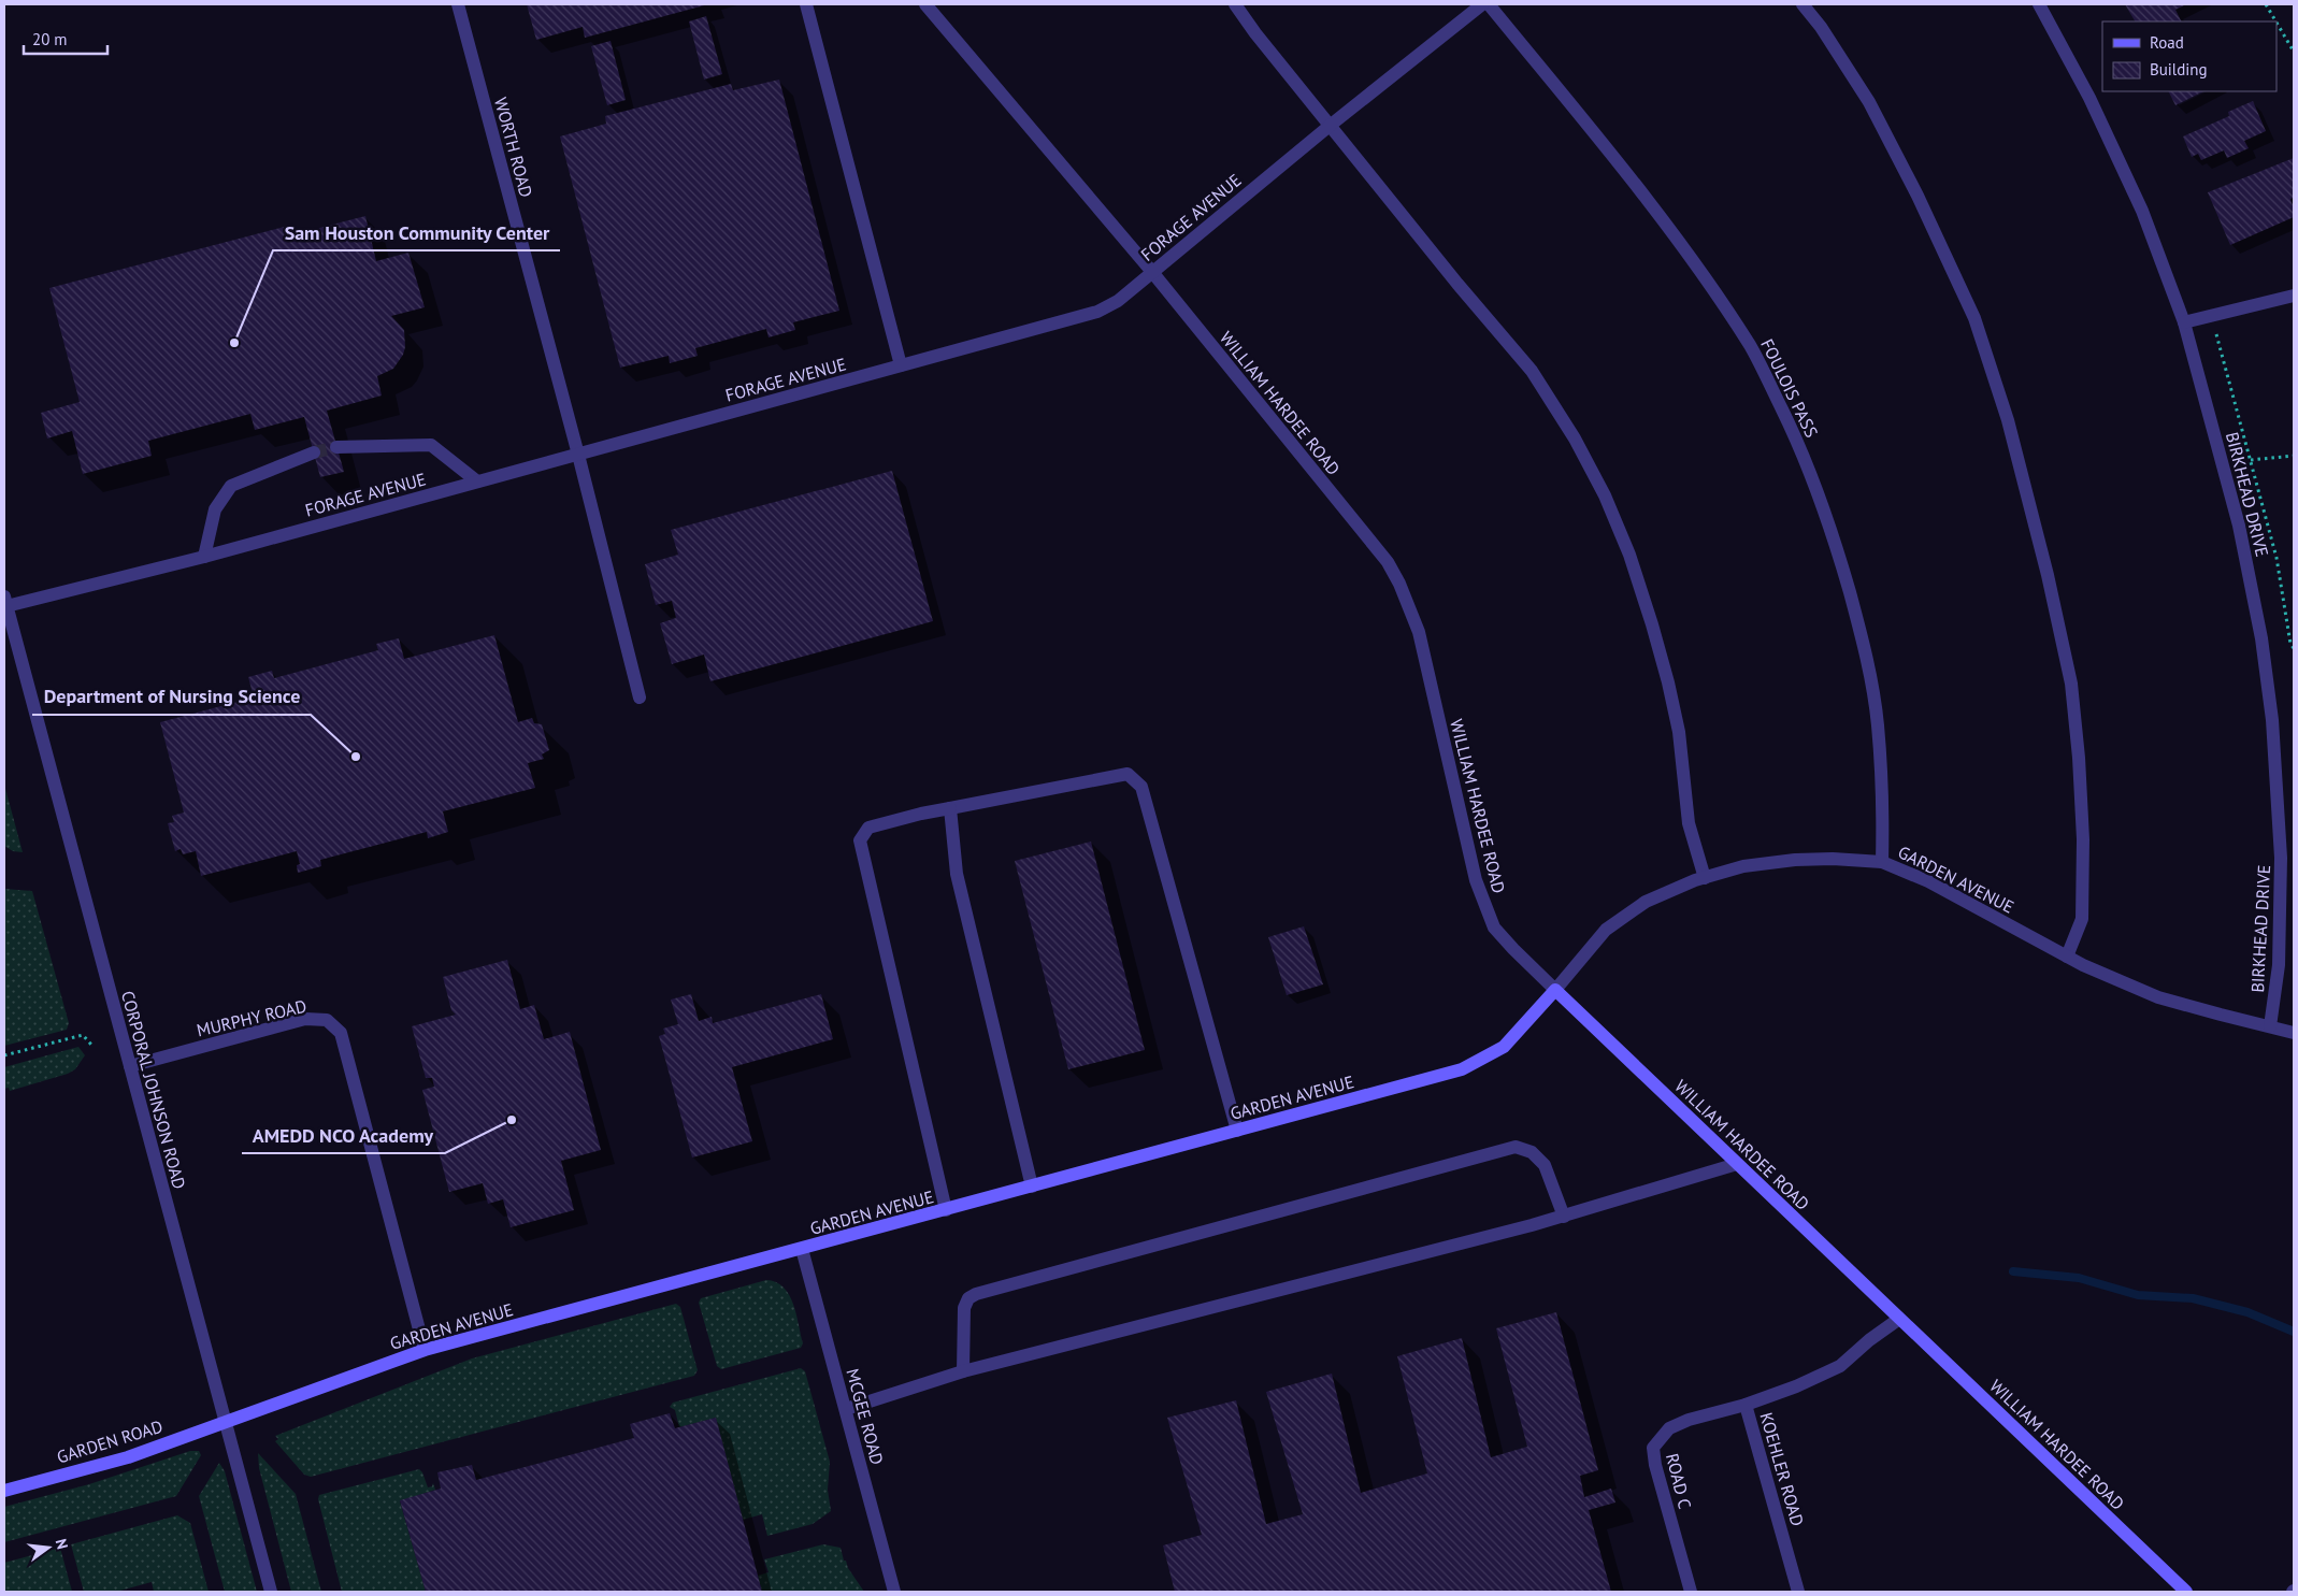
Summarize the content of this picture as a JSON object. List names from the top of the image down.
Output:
{
  "streets": {
    "street": [
      "WORTH ROAD",
      "FORAGE AVENUE",
      "FOULOIS PASS",
      "WILLIAM HARDEE ROAD",
      "BIRKHEAD DRIVE",
      "GARDEN AVENUE",
      "MURPHY ROAD",
      "CORPORAL JOHNSON ROAD",
      "MCGEE ROAD",
      "GARDEN ROAD",
      "KOEHLER ROAD",
      "ROAD C"
    ]
  },
  "crossings": [
    ["WORTH ROAD", "FORAGE AVENUE"],
    ["FORAGE AVENUE", "WILLIAM HARDEE ROAD"],
    ["FORAGE AVENUE", "CORPORAL JOHNSON ROAD"],
    ["FOULOIS PASS", "GARDEN AVENUE"],
    ["WILLIAM HARDEE ROAD", "GARDEN AVENUE"],
    ["WILLIAM HARDEE ROAD", "KOEHLER ROAD"],
    ["BIRKHEAD DRIVE", "GARDEN AVENUE"],
    ["GARDEN AVENUE", "MURPHY ROAD"],
    ["GARDEN AVENUE", "CORPORAL JOHNSON ROAD"],
    ["GARDEN AVENUE", "MCGEE ROAD"],
    ["GARDEN AVENUE", "GARDEN ROAD"],
    ["MURPHY ROAD", "CORPORAL JOHNSON ROAD"],
    ["CORPORAL JOHNSON ROAD", "GARDEN ROAD"],
    ["KOEHLER ROAD", "ROAD C"]
  ],
  "places": ["Sam Houston Community Center", "Department of Nursing Science", "AMEDD NCO Academy"],
  "legend": ["Road", "Building"],
  "scale_bar": "20 m",
  "north": "right"
}
